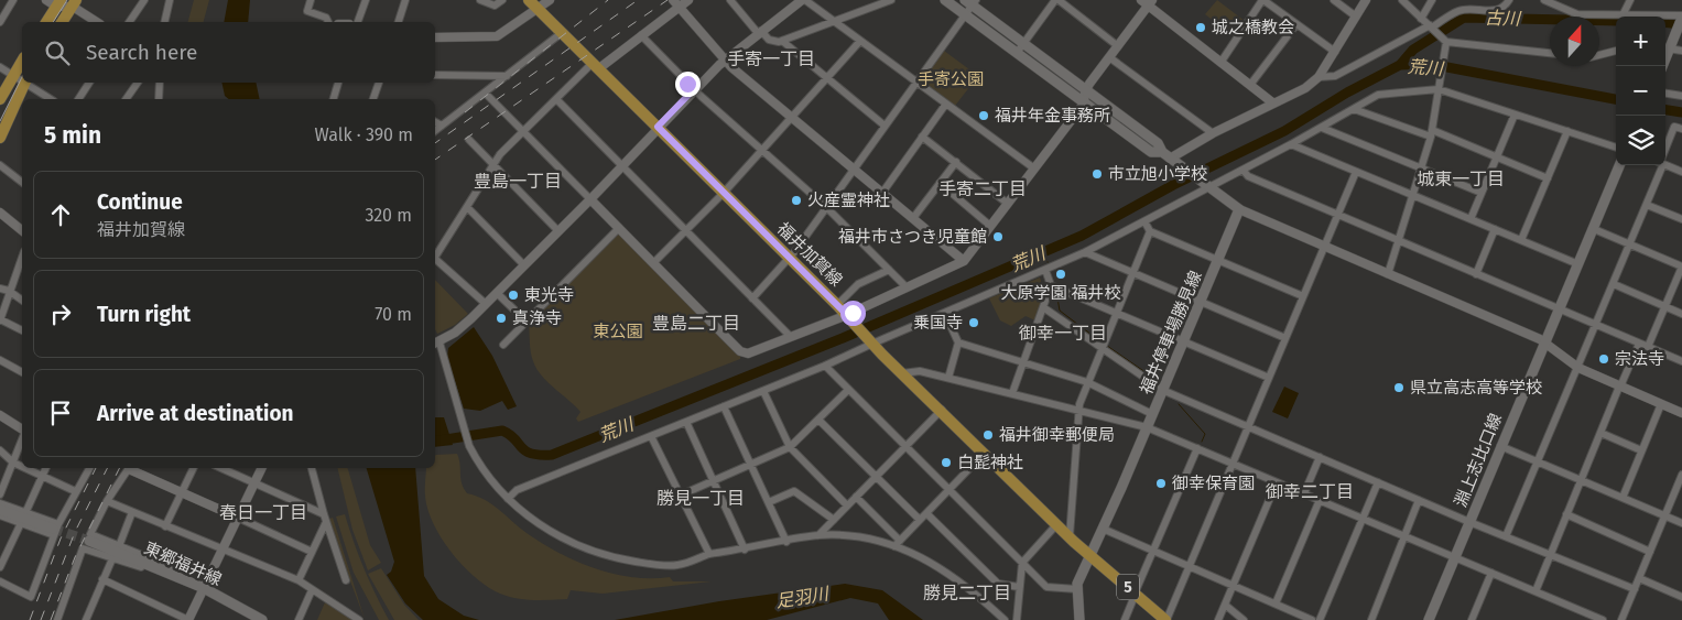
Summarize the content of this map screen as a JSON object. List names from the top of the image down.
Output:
{
  "streets": {
    "main road": [
      "福井加賀線",
      "福井停車場勝見線",
      "淵上志比口線",
      "東郷福井線",
      "5"
    ]
  },
  "crossings": [
    ["福井加賀線", "福井停車場勝見線"]
  ],
  "districts": [
    "手寄一丁目",
    "城東一丁目",
    "豊島一丁目",
    "手寄二丁目",
    "豊島二丁目",
    "御幸一丁目",
    "御幸二丁目",
    "勝見一丁目",
    "春日一丁目",
    "勝見二丁目"
  ],
  "water": ["古川", "荒川", "足羽川"],
  "parks": ["手寄公園", "東公園"],
  "places": [
    "城之橋教会",
    "福井年金事務所",
    "市立旭小学校",
    "火産霊神社",
    "福井市さつき児童館",
    "大原学園 福井校",
    "東光寺",
    "真浄寺",
    "乗国寺",
    "宗法寺",
    "県立高志高等学校",
    "福井御幸郵便局",
    "白髭神社",
    "御幸保育園"
  ],
  "north": "top",
  "page": {
    "map_buttons": ["+", "−"],
    "search": "Search here",
    "heading": ["5 min", "Walk · 390 m"],
    "list": [
      ["Continue", "福井加賀線", "320 m"],
      ["Turn right", "70 m"],
      "Arrive at destination"
    ]
  }
}
